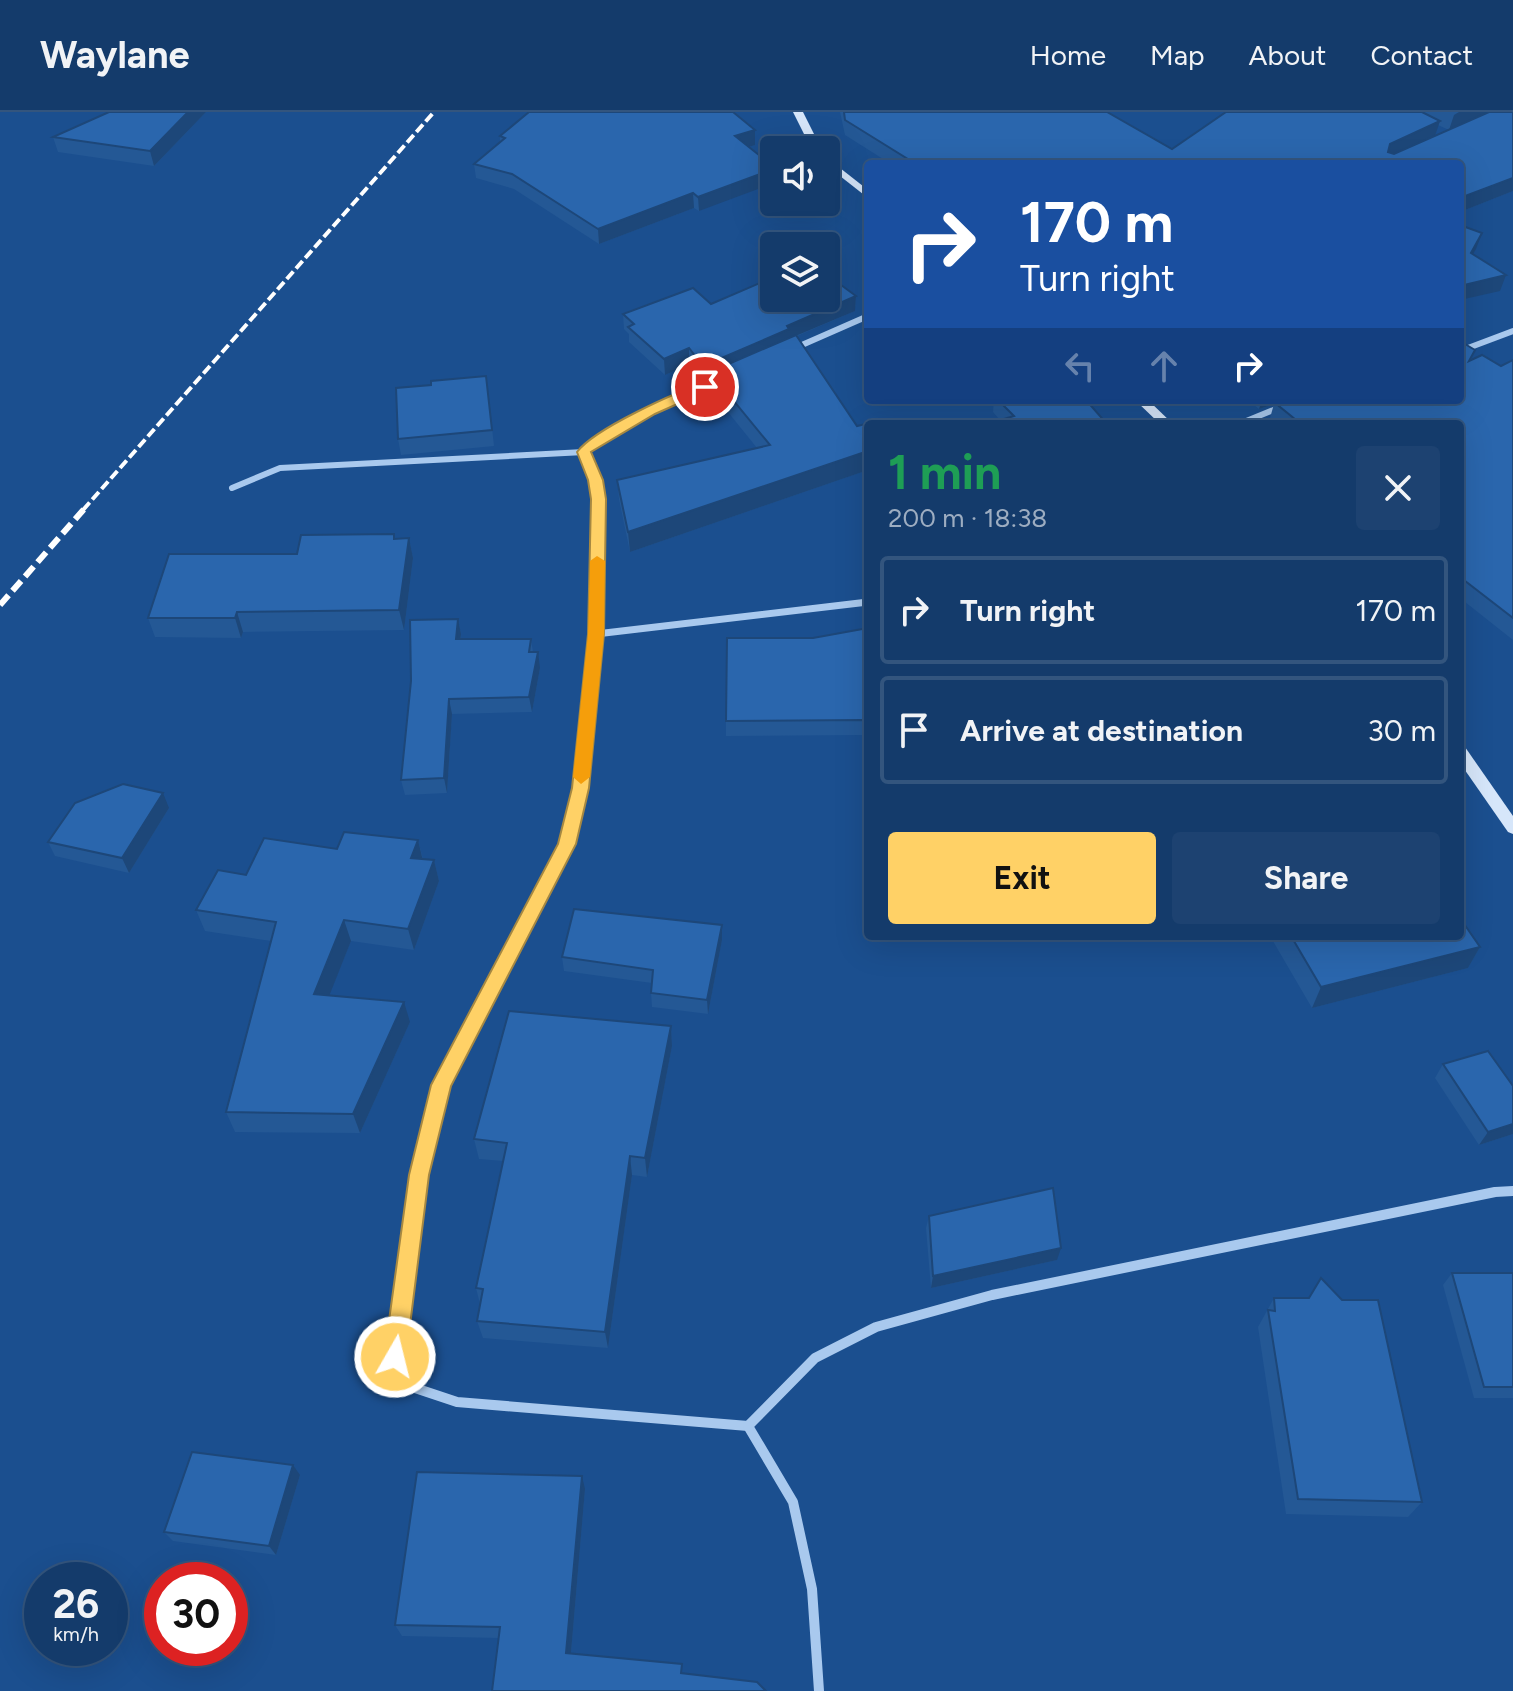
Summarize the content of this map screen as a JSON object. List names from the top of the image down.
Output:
{
  "page": {
    "header": "Waylane",
    "nav": [
      "Home",
      "Map",
      "About",
      "Contact"
    ],
    "turn": ["170 m", "Turn right"],
    "heading": ["1 min", "200 m · 18:38"],
    "list": [
      {
        "name": "Turn right",
        "value": "170 m"
      },
      {
        "name": "Arrive at destination",
        "value": "30 m"
      }
    ],
    "buttons": ["Exit", "Share"],
    "speed": "26 km/h",
    "limit": "30"
  }
}
